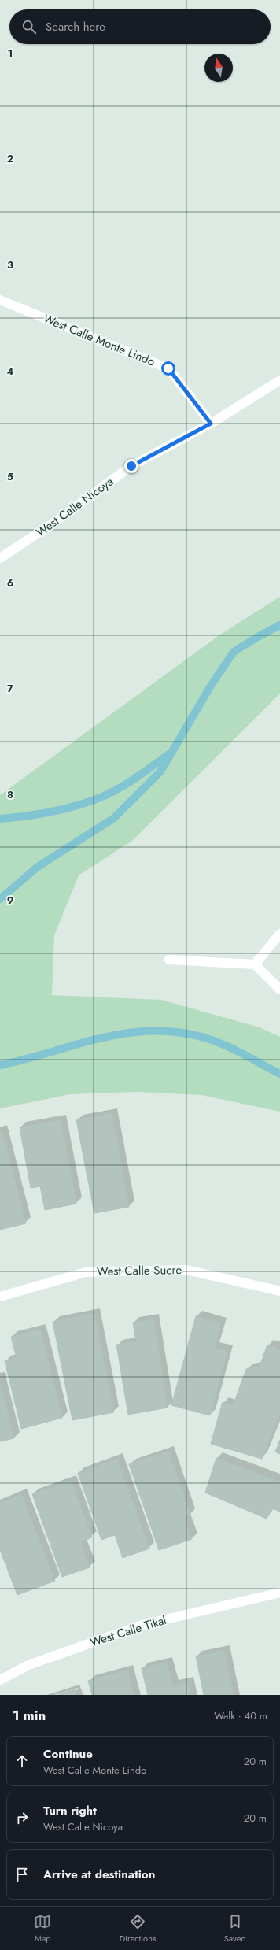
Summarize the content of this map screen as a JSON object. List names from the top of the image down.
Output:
{
  "streets": {
    "street": [
      "West Calle Monte Lindo",
      "West Calle Nicoya",
      "West Calle Sucre",
      "West Calle Tikal"
    ]
  },
  "crossings": [
    ["West Calle Monte Lindo", "West Calle Nicoya"]
  ],
  "north": "top",
  "page": {
    "search": "Search here",
    "heading": ["1 min", "Walk · 40 m"],
    "list": [
      ["Continue", "West Calle Monte Lindo", "20 m"],
      ["Turn right", "West Calle Nicoya", "20 m"],
      "Arrive at destination"
    ],
    "nav": ["Map", "Directions", "Saved"]
  },
  "grid": {
    "rows": [
      "1",
      "2",
      "3",
      "4",
      "5",
      "6",
      "7",
      "8",
      "9"
    ]
  }
}
